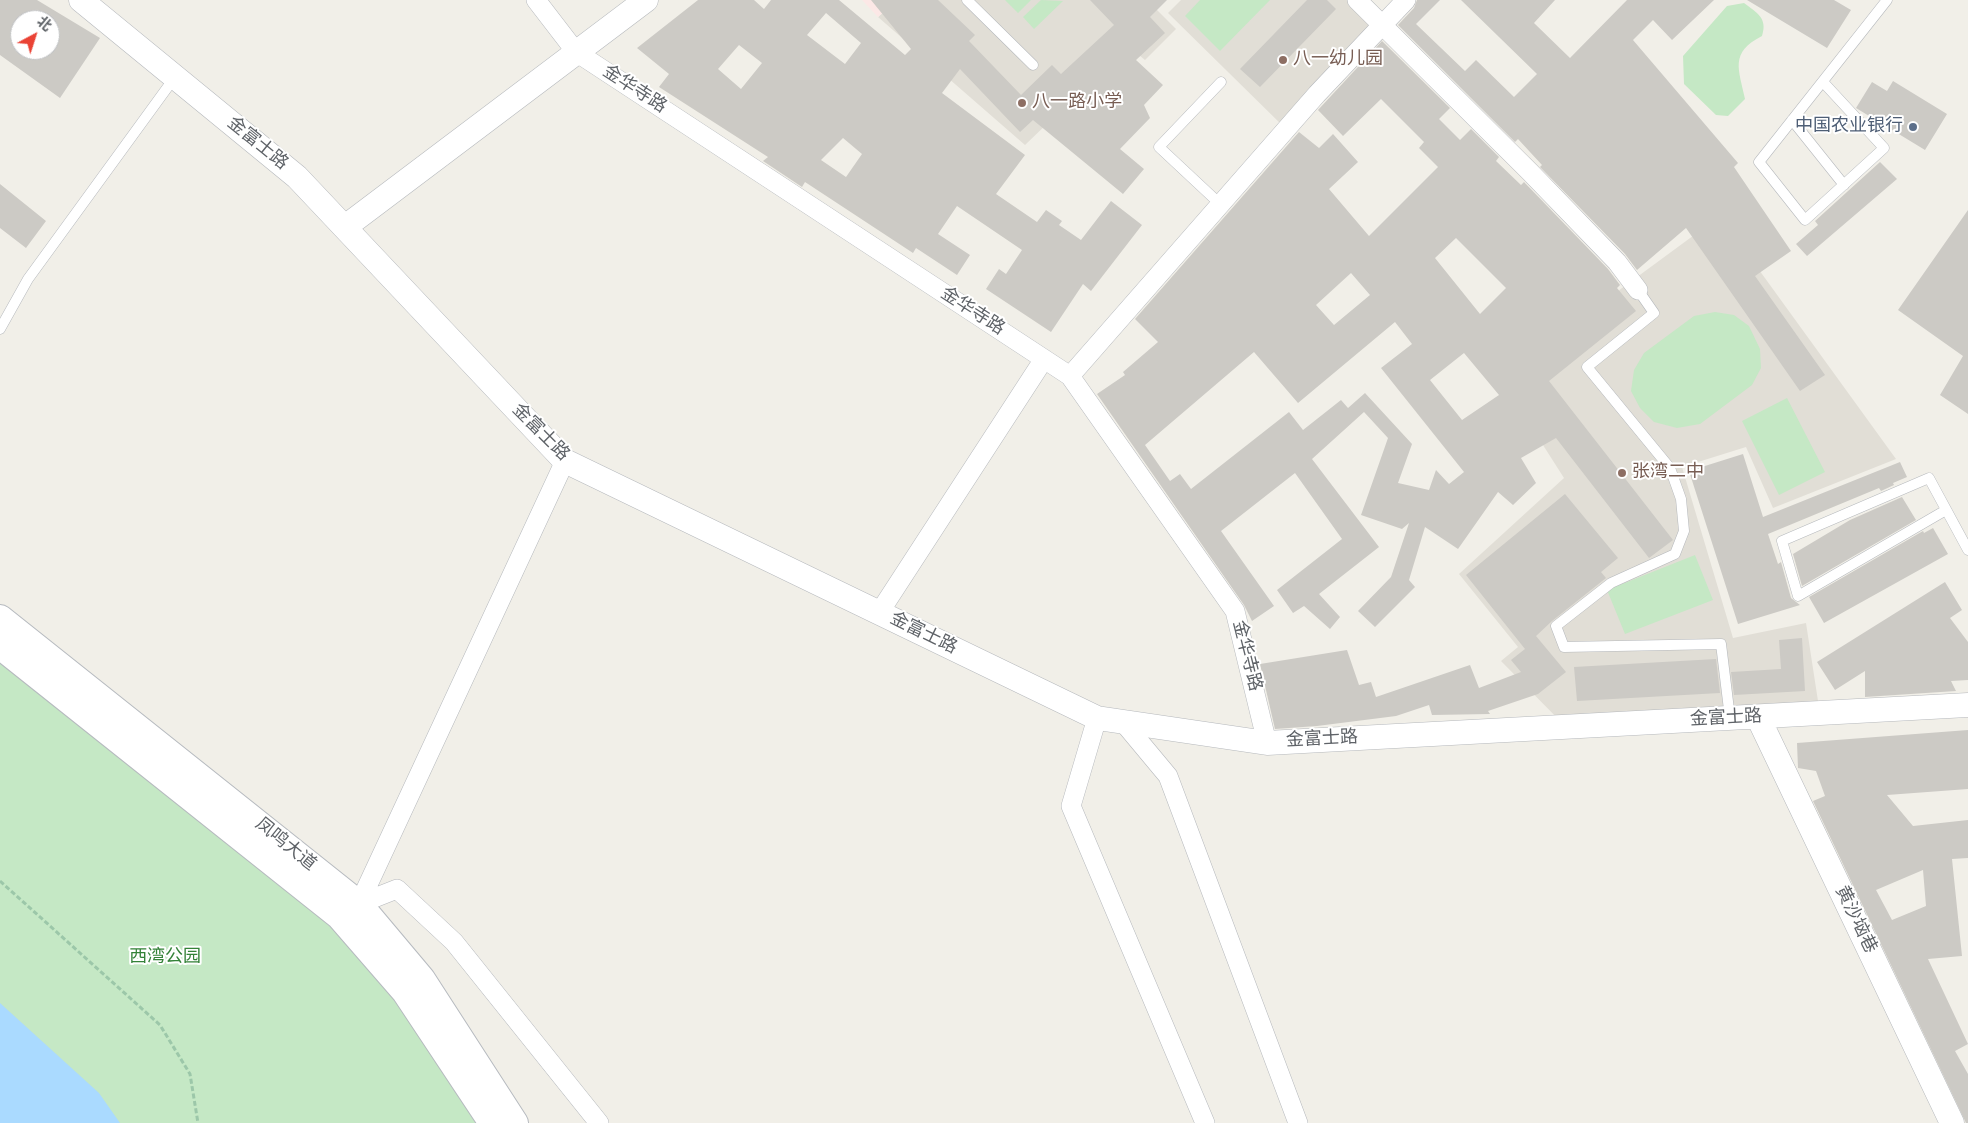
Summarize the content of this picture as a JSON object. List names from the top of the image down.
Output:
{
  "streets": {
    "main road": ["凤鸣大道"],
    "street": ["金华寺路", "金富士路", "黄沙垴巷"]
  },
  "crossings": [
    ["金华寺路", "金富士路"],
    ["金富士路", "黄沙垴巷"]
  ],
  "parks": ["西湾公园"],
  "places": [
    "八一幼儿园",
    "八一路小学",
    "中国农业银行",
    "张湾二中"
  ],
  "north": "top right"
}
